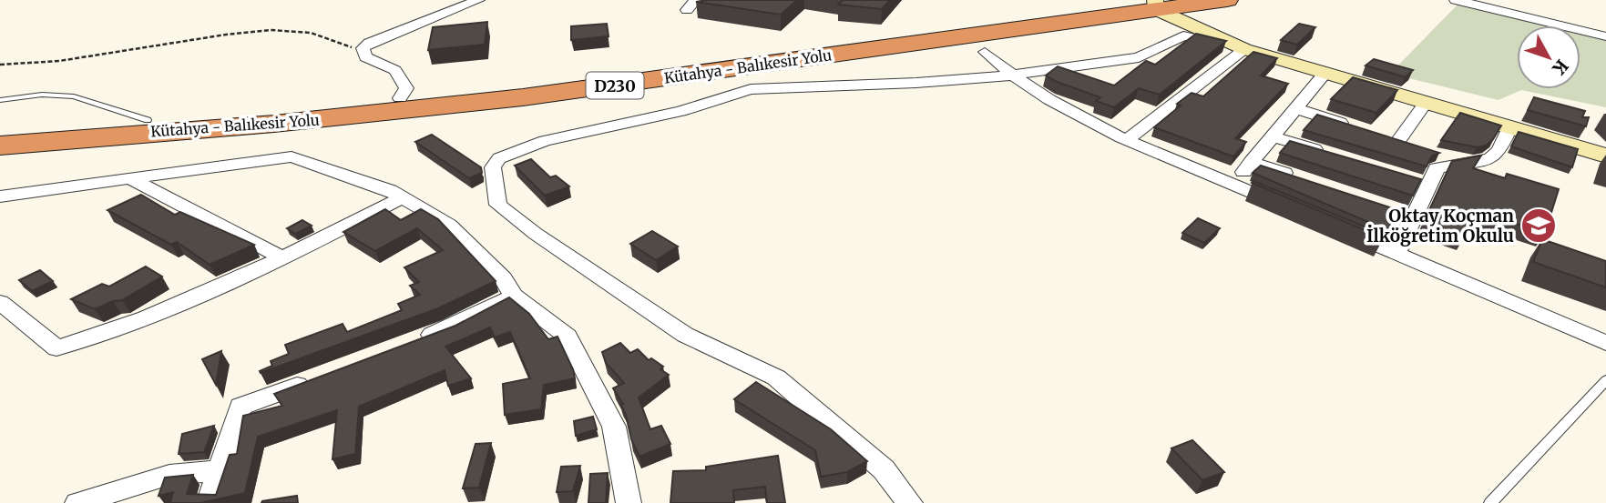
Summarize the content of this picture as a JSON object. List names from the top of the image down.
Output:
{
  "streets": {
    "highway": ["Kütahya - Balıkesir Yolu", "D230"]
  },
  "places": {
    "school or university": ["Oktay Koçman İlköğretim Okulu"]
  },
  "north": "bottom right"
}
